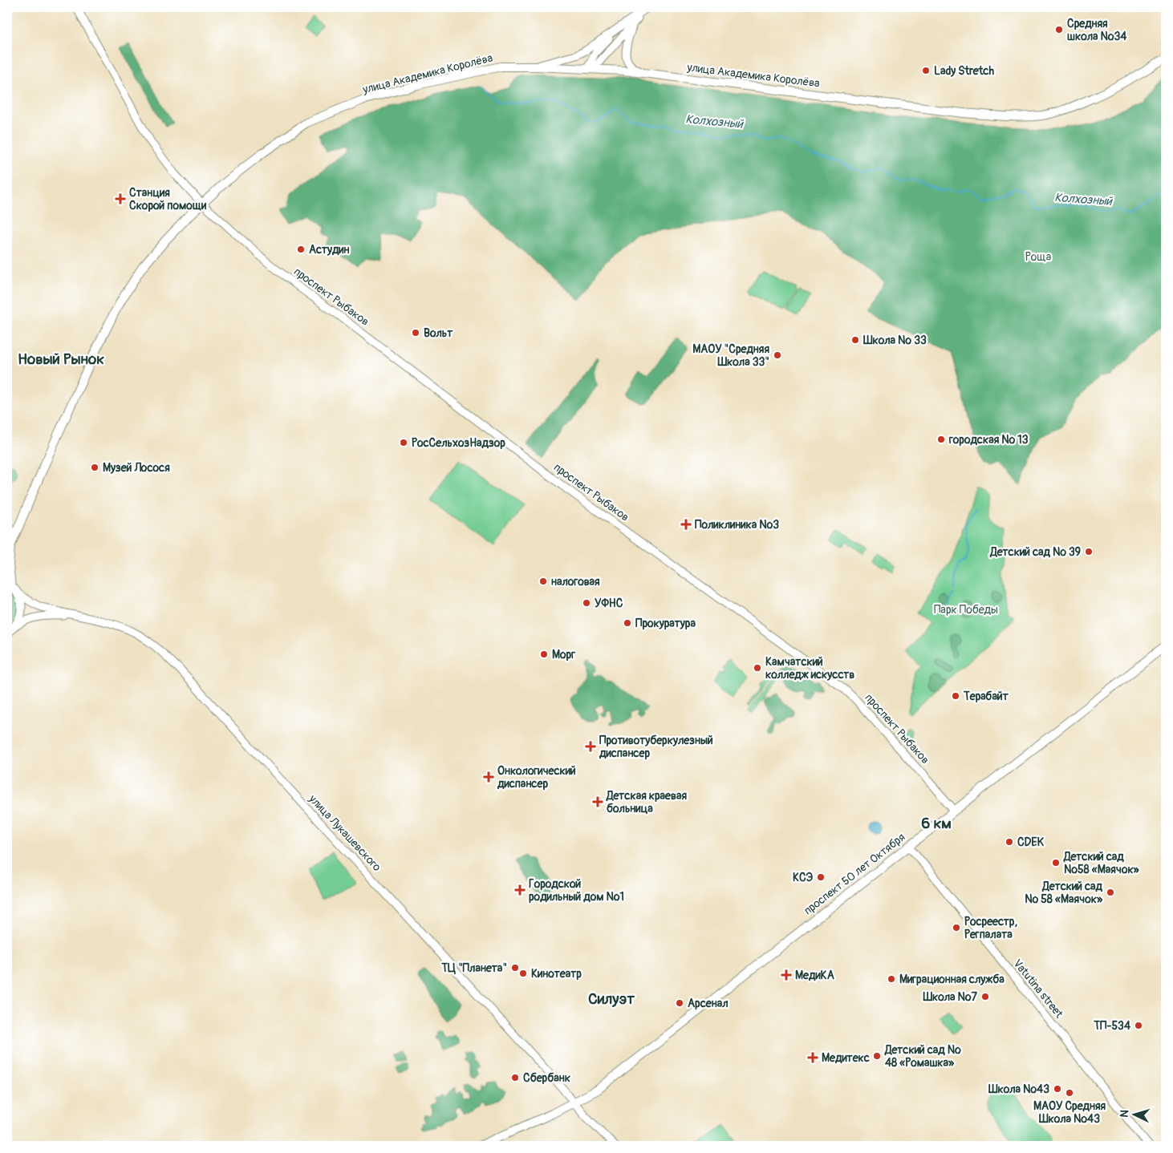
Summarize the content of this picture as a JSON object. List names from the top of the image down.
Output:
{
  "streets": {
    "main road": [
      "улица Академика Королёва",
      "проспект Рыбаков",
      "улица Лукашевского",
      "проспект 50 лет Октября",
      "Vatutina street"
    ]
  },
  "crossings": [
    ["улица Академика Королёва", "проспект Рыбаков"],
    ["проспект Рыбаков", "проспект 50 лет Октября"],
    ["улица Лукашевского", "проспект 50 лет Октября"],
    ["проспект 50 лет Октября", "Vatutina street"]
  ],
  "districts": ["Новый Рынок", "6 км", "Силуэт"],
  "water": ["Колхозный"],
  "parks": ["Роща", "Парк Победы"],
  "places": {
    "other": [
      "Средняя школа №34",
      "Lady Stretch",
      "Астудин",
      "Вольт",
      "Школа № 33",
      "МАОУ \"Средняя Школа 33\"",
      "городская № 13",
      "РосСельхозНадзор",
      "Музей Лосося",
      "Детский сад № 39",
      "налоговая",
      "УФНС",
      "Прокуратура",
      "Морг",
      "Камчатский колледж искусств",
      "Терабайт",
      "CDEK",
      "Детский сад №58 «Маячок»",
      "КСЭ",
      "Детский сад № 58 «Маячок»",
      "Росреестр, Регпалата",
      "ТЦ \"Планета\"",
      "Кинотеатр",
      "Миграционная служба",
      "Школа №7",
      "Арсенал",
      "ТП-534",
      "Детский сад № 48 «Ромашка»",
      "Сбербанк",
      "Школа №43",
      "МАОУ Средняя Школа №43"
    ],
    "health": [
      "Станция Скорой помощи",
      "Поликлиника №3",
      "Противотуберкулезный диспансер",
      "Онкологический диспансер",
      "Детская краевая больница",
      "Городской родильный дом №1",
      "МедиКА",
      "Медитекс"
    ]
  },
  "north": "left"
}
